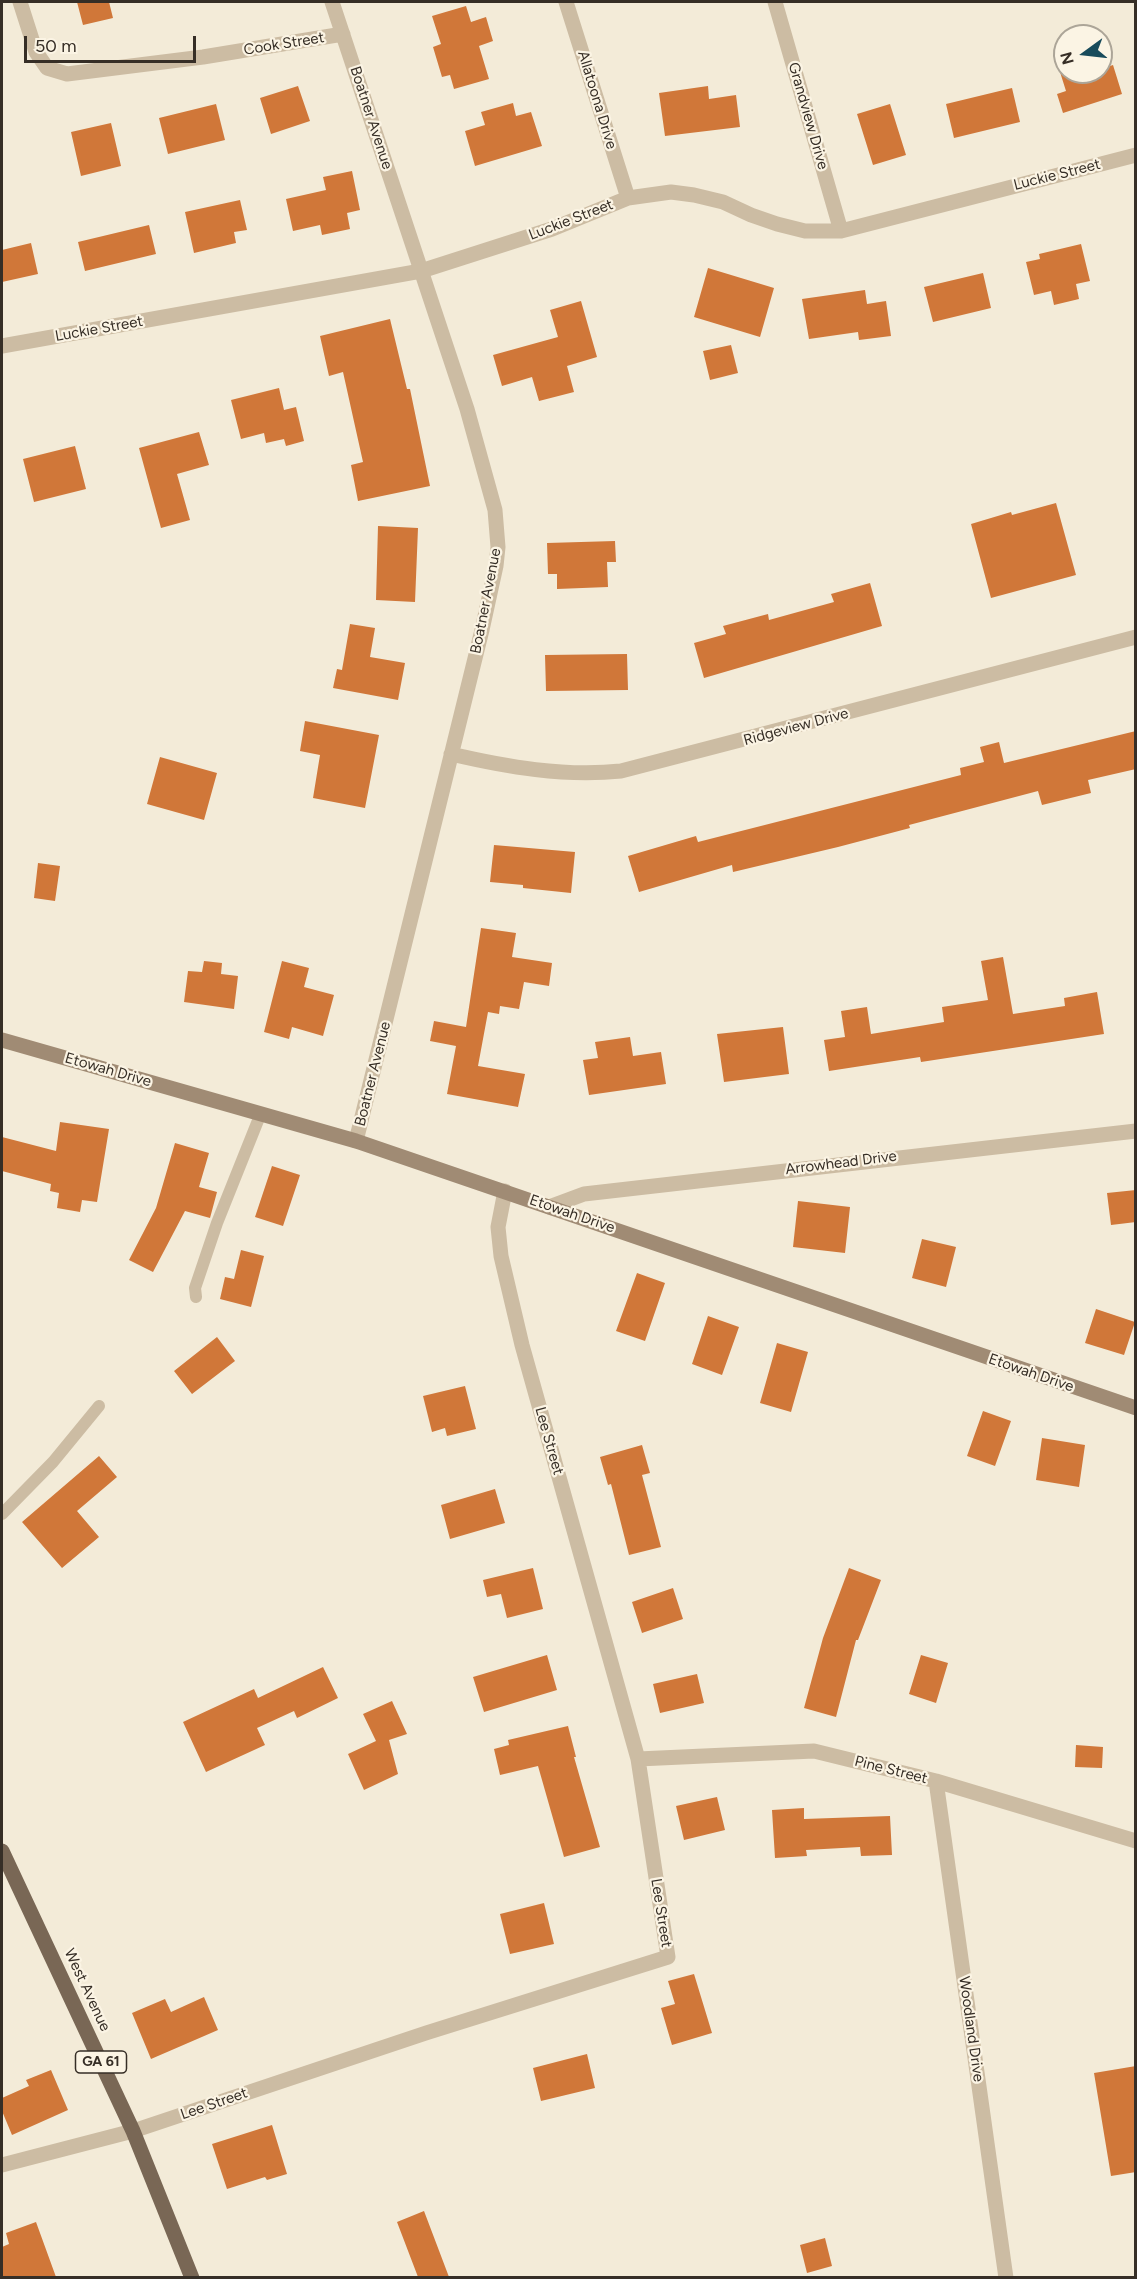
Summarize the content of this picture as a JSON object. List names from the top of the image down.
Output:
{
  "streets": {
    "main road": ["West Avenue", "GA 61"],
    "street": [
      "Cook Street",
      "Allatoona Drive",
      "Grandview Drive",
      "Boatner Avenue",
      "Luckie Street",
      "Ridgeview Drive",
      "Etowah Drive",
      "Arrowhead Drive",
      "Lee Street",
      "Pine Street",
      "Woodland Drive"
    ]
  },
  "crossings": [
    ["Cook Street", "Boatner Avenue"],
    ["Allatoona Drive", "Luckie Street"],
    ["Grandview Drive", "Luckie Street"],
    ["Boatner Avenue", "Luckie Street"],
    ["Boatner Avenue", "Ridgeview Drive"],
    ["Boatner Avenue", "Etowah Drive"],
    ["Etowah Drive", "Arrowhead Drive"],
    ["Etowah Drive", "Lee Street"],
    ["Lee Street", "Pine Street"],
    ["Lee Street", "West Avenue"],
    ["Pine Street", "Woodland Drive"]
  ],
  "scale_bar": "50 m",
  "north": "left"
}
